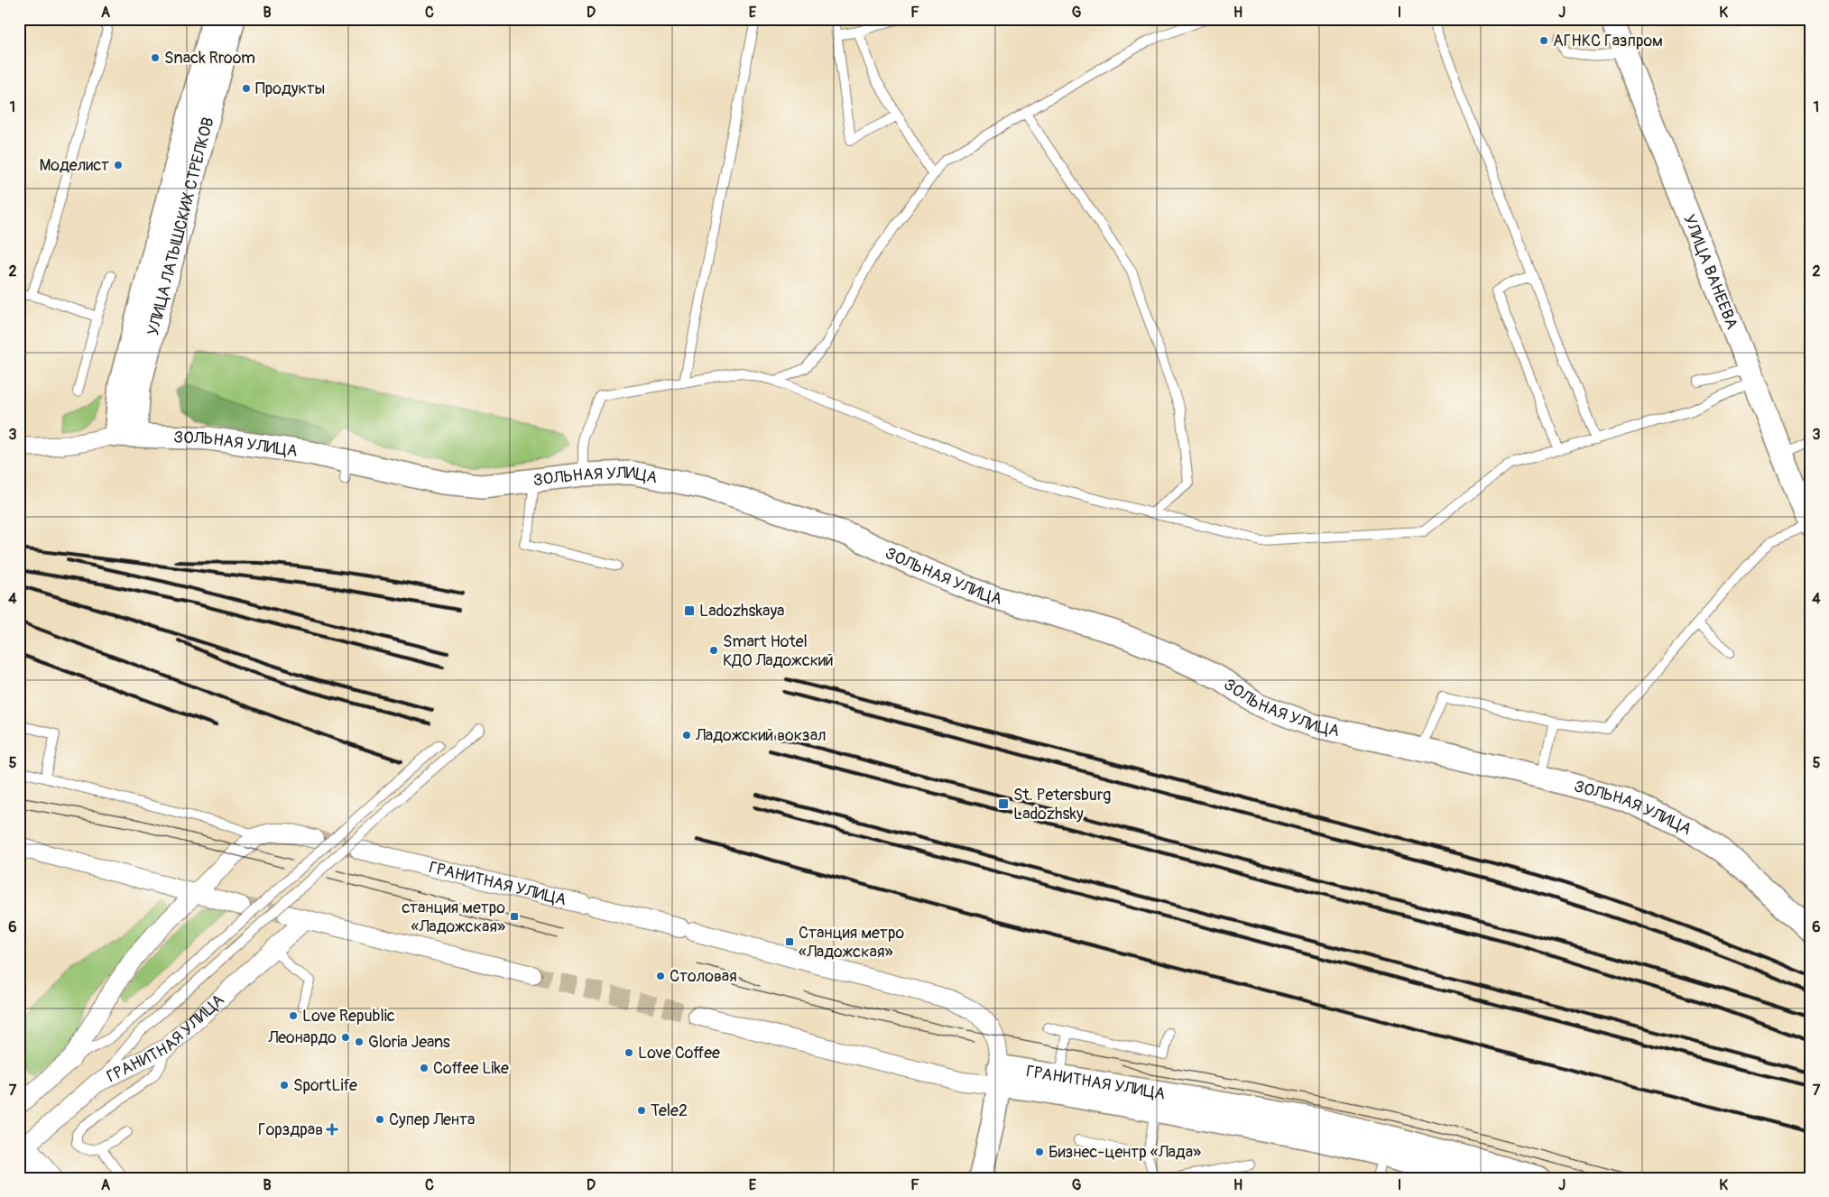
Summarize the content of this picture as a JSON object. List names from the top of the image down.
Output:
{
  "streets": {
    "street": [
      "УЛИЦА ЛАТЫШСКИХ СТРЕЛКОВ",
      "УЛИЦА ВАНЕЕВА",
      "ЗОЛЬНАЯ УЛИЦА",
      "ГРАНИТНАЯ УЛИЦА"
    ]
  },
  "crossings": [
    ["УЛИЦА ЛАТЫШСКИХ СТРЕЛКОВ", "ЗОЛЬНАЯ УЛИЦА"]
  ],
  "places": {
    "other": [
      "АГНКС Газпром",
      "Snack Rroom",
      "Продукты",
      "Моделист",
      "Smart Hotel КДО Ладожский",
      "Ладожский вокзал",
      "Столовая",
      "Love Republic",
      "Леонардо",
      "Gloria Jeans",
      "Love Coffee",
      "Coffee Like",
      "SportLife",
      "Tele2",
      "Супер Лента",
      "Бизнес-центр «Лада»"
    ],
    "transit": [
      "Ladozhskaya",
      "St. Petersburg Ladozhsky",
      "станция метро «Ладожская»",
      "Станция метро «Ладожская»"
    ],
    "health": ["Горздрав"]
  },
  "grid": {
    "columns": [
      "A",
      "B",
      "C",
      "D",
      "E",
      "F",
      "G",
      "H",
      "I",
      "J",
      "K"
    ],
    "rows": [
      "1",
      "2",
      "3",
      "4",
      "5",
      "6",
      "7"
    ]
  }
}
